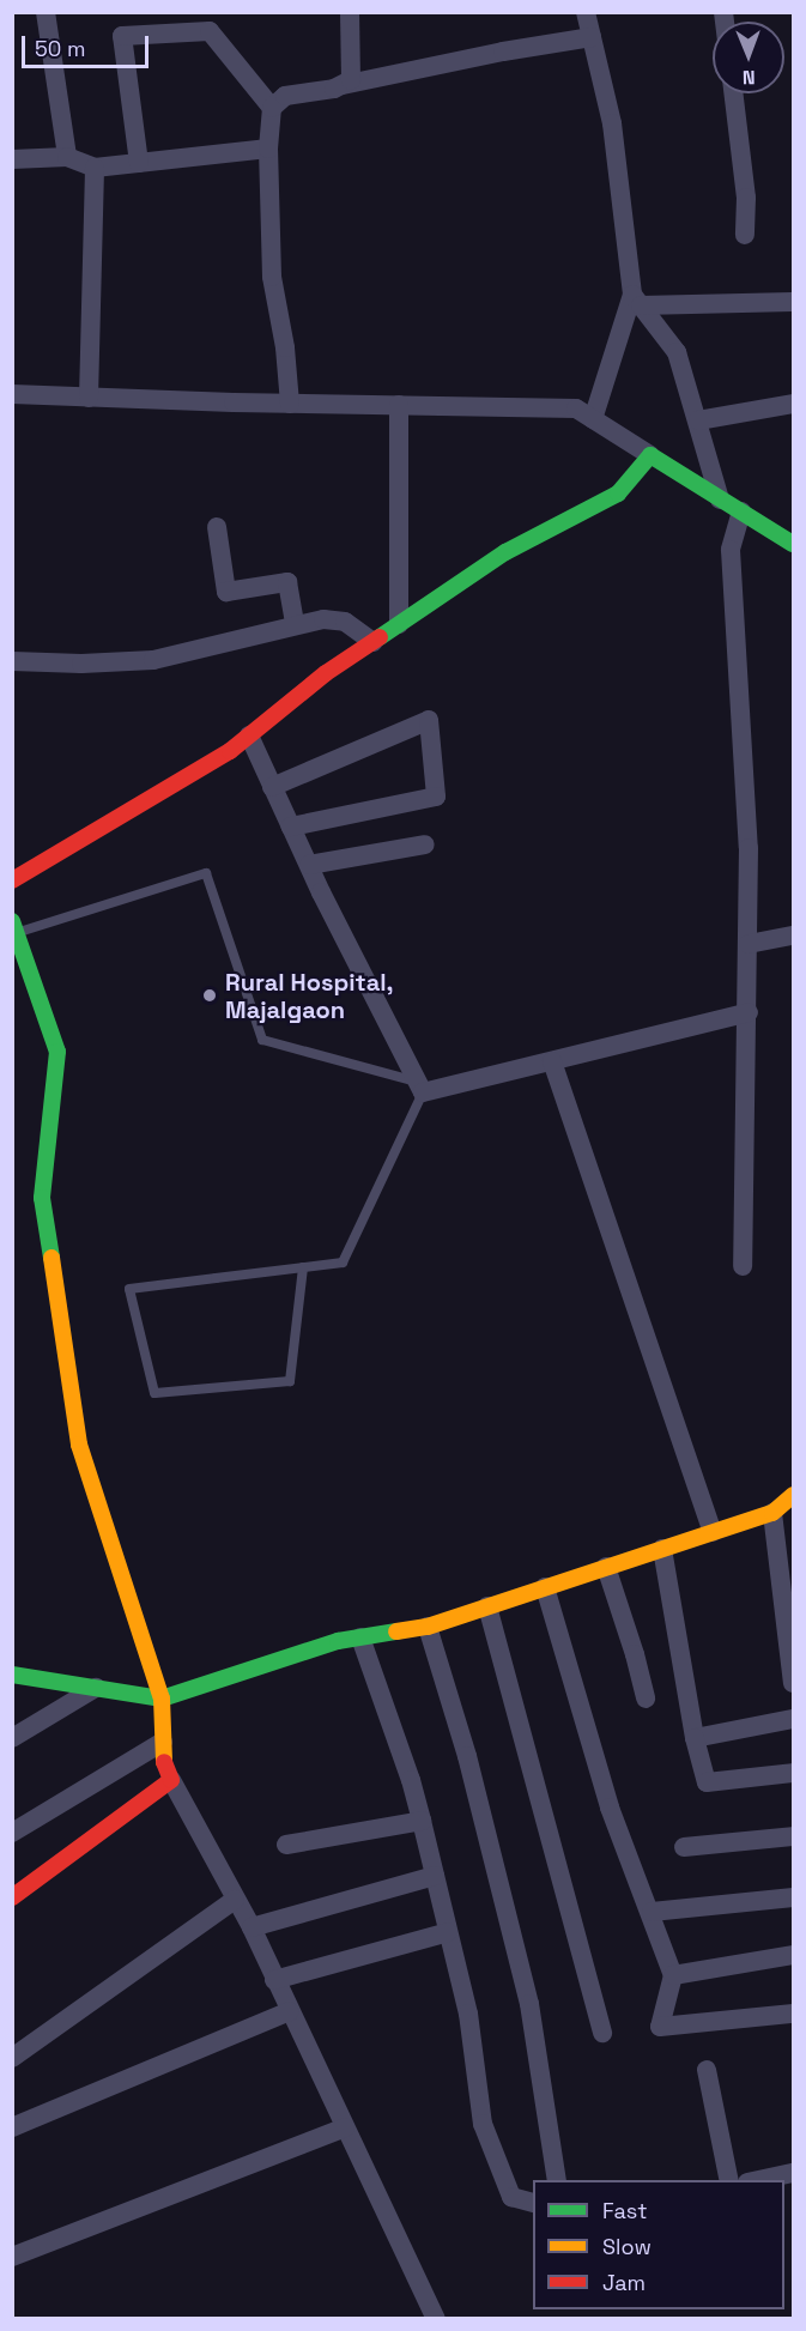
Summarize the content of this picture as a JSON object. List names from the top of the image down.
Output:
{
  "places": ["Rural Hospital, Majalgaon"],
  "legend": ["Fast", "Slow", "Jam"],
  "scale_bar": "50 m",
  "north": "bottom"
}
